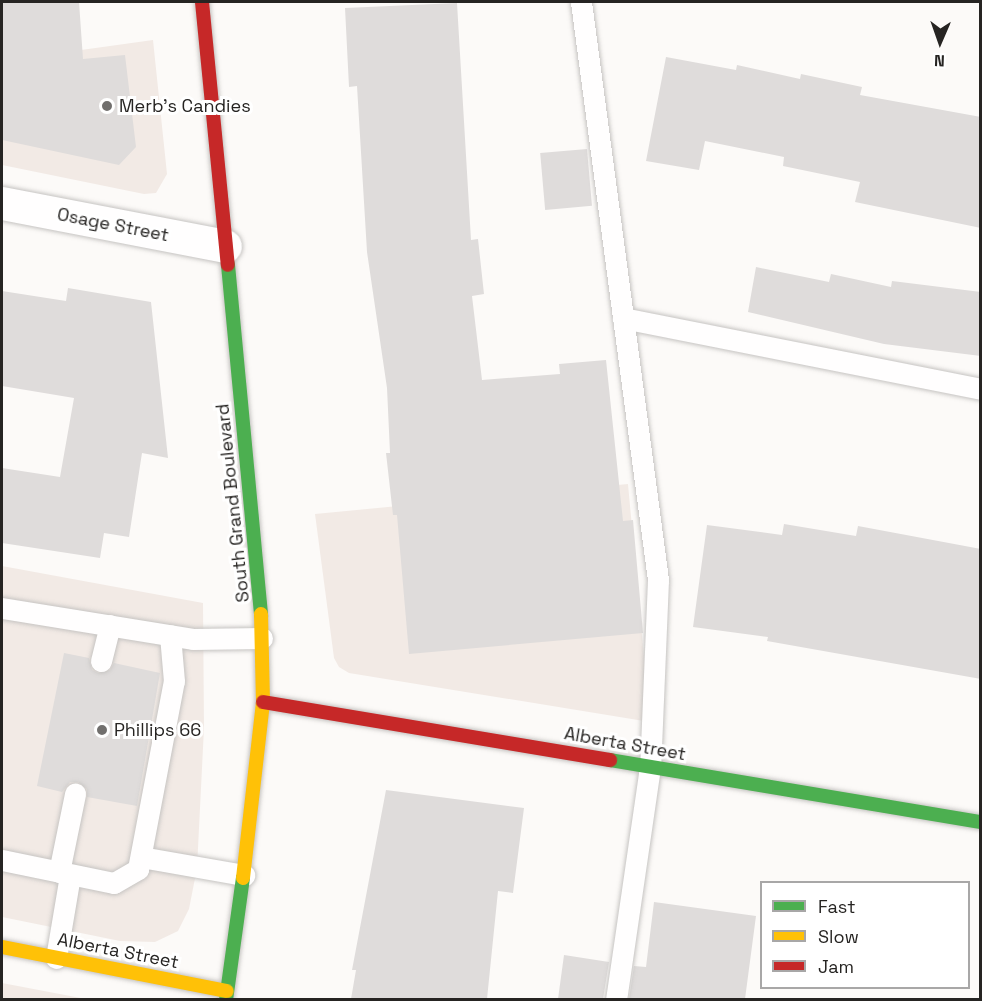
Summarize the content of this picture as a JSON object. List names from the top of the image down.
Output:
{
  "streets": {
    "main road": ["South Grand Boulevard", "Alberta Street"],
    "street": ["Osage Street"]
  },
  "crossings": [
    ["Osage Street", "South Grand Boulevard"],
    ["South Grand Boulevard", "Alberta Street"]
  ],
  "places": ["Merb's Candies", "Phillips 66"],
  "legend": ["Fast", "Slow", "Jam"],
  "north": "bottom"
}
